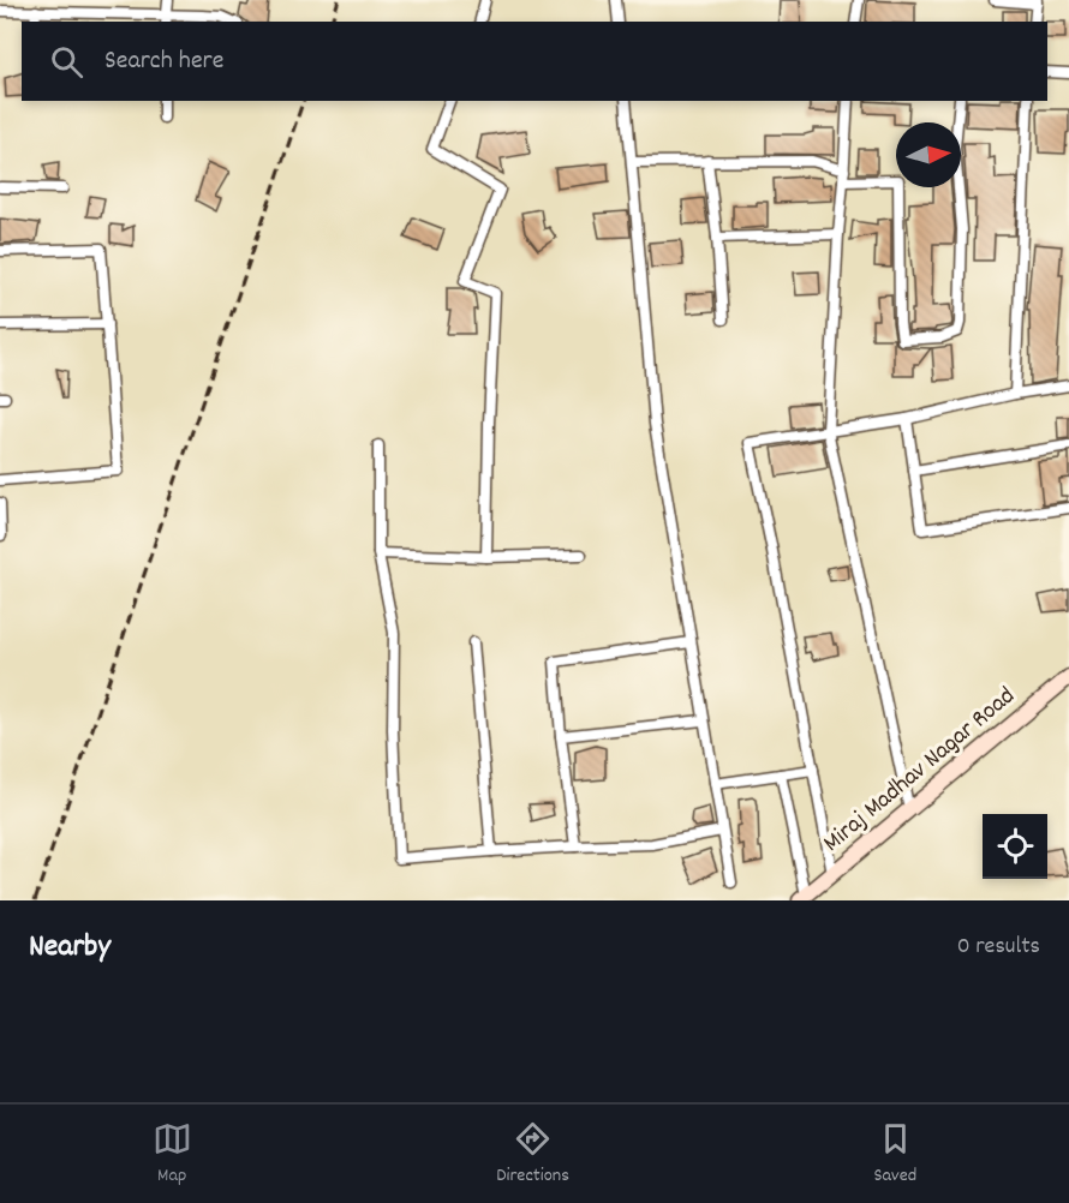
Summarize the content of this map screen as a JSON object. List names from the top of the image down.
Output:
{
  "streets": {
    "street": ["Miraj Madhav Nagar Road"]
  },
  "north": "right",
  "page": {
    "search": "Search here",
    "heading": ["Nearby", "0 results"],
    "nav": ["Map", "Directions", "Saved"]
  }
}
